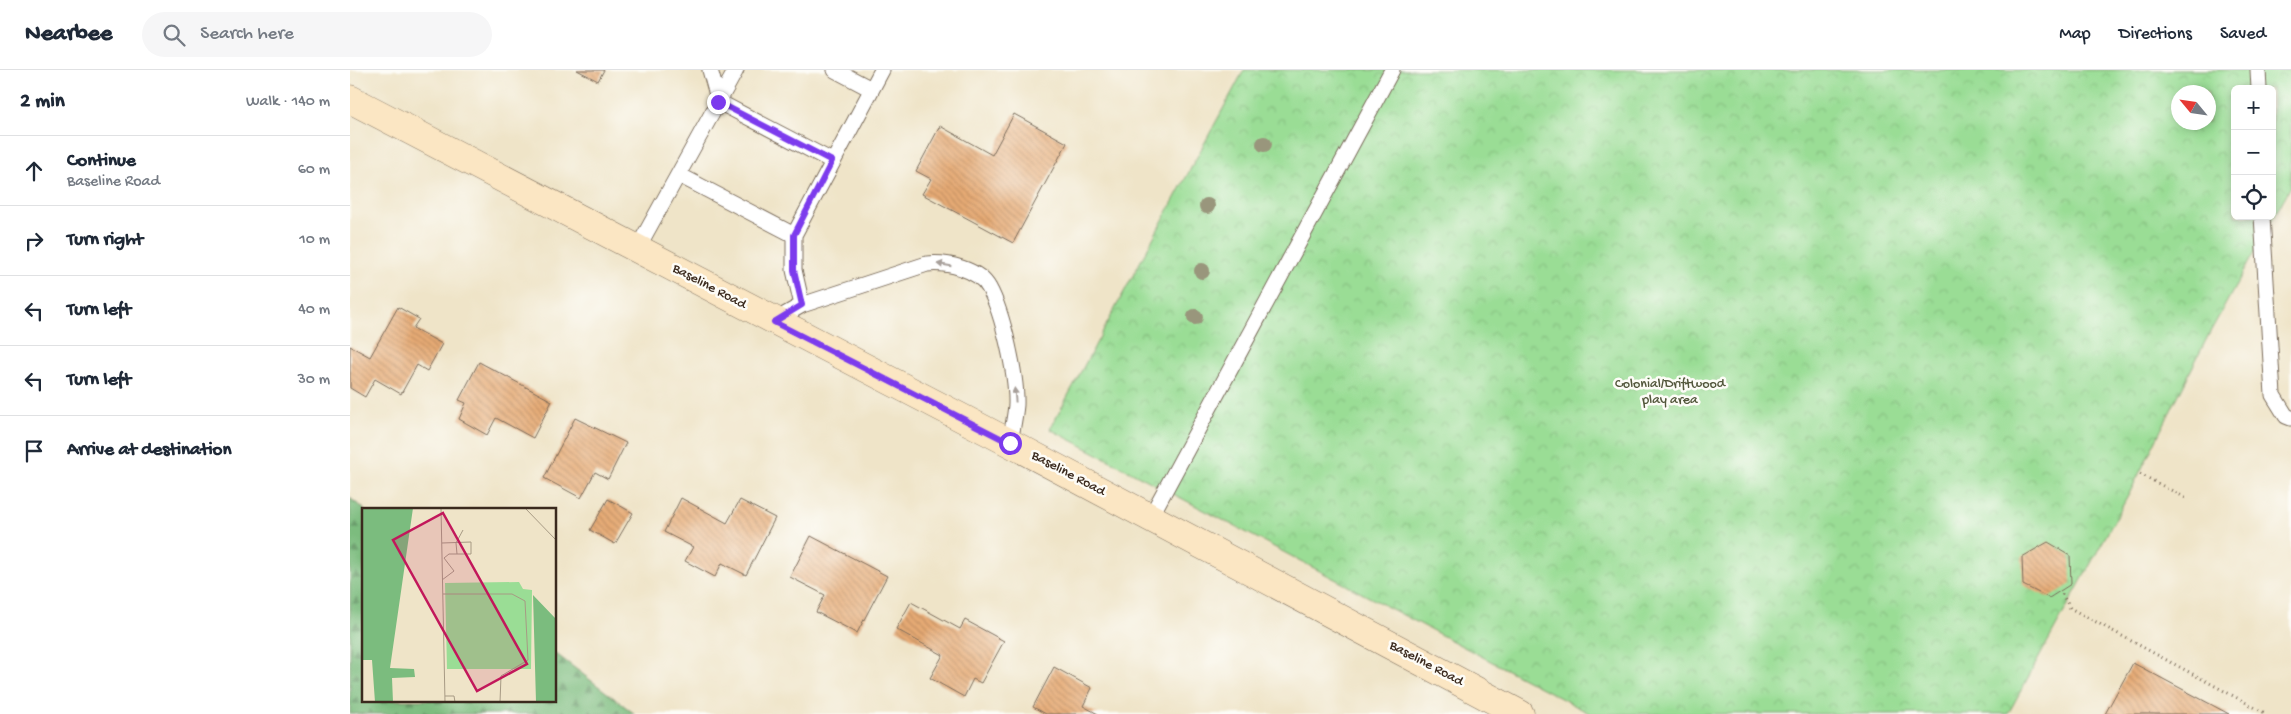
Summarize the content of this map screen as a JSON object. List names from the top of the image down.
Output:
{
  "streets": {
    "street": ["Baseline Road"]
  },
  "parks": ["Colonial/Driftwood play area"],
  "north": "top left",
  "page": {
    "header": "Nearbee",
    "search": "Search here",
    "nav": ["Map", "Directions", "Saved"],
    "heading": ["2 min", "Walk · 140 m"],
    "map_buttons": ["+", "−"],
    "list": [
      ["Continue", "Baseline Road", "60 m"],
      ["Turn right", "10 m"],
      ["Turn left", "40 m"],
      ["Turn left", "30 m"],
      "Arrive at destination"
    ]
  }
}
